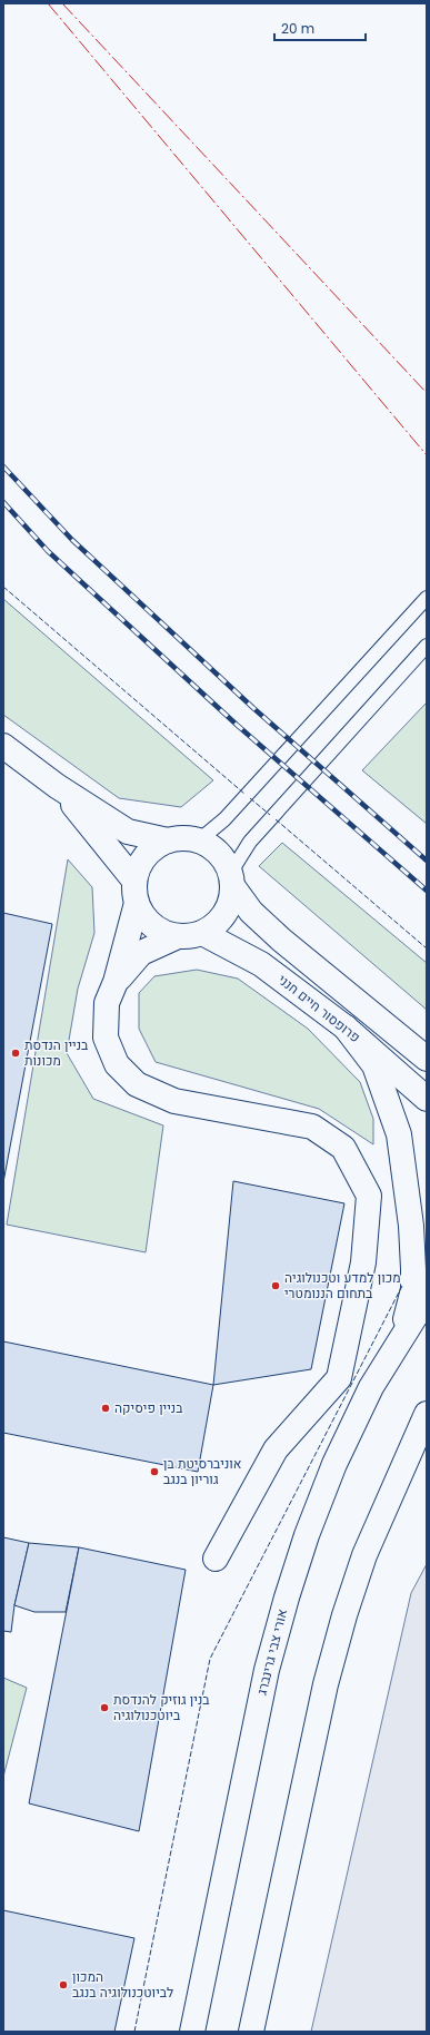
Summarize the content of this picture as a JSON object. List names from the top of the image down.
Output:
{
  "streets": {
    "street": ["פרופסור חיים חנני", "אורי צבי גרינברג"]
  },
  "places": [
    "בניין הנדסת מכונות",
    "מכון למדע וטכנולוגיה בתחום הננומטרי",
    "בניין פיסיקה",
    "אוניברסיטת בן גוריון בנגב",
    "בנין גוזיק להנדסת ביוטכנולוגיה",
    "המכון לביוטכנולוגיה בנגב"
  ],
  "scale_bar": "20 m"
}
